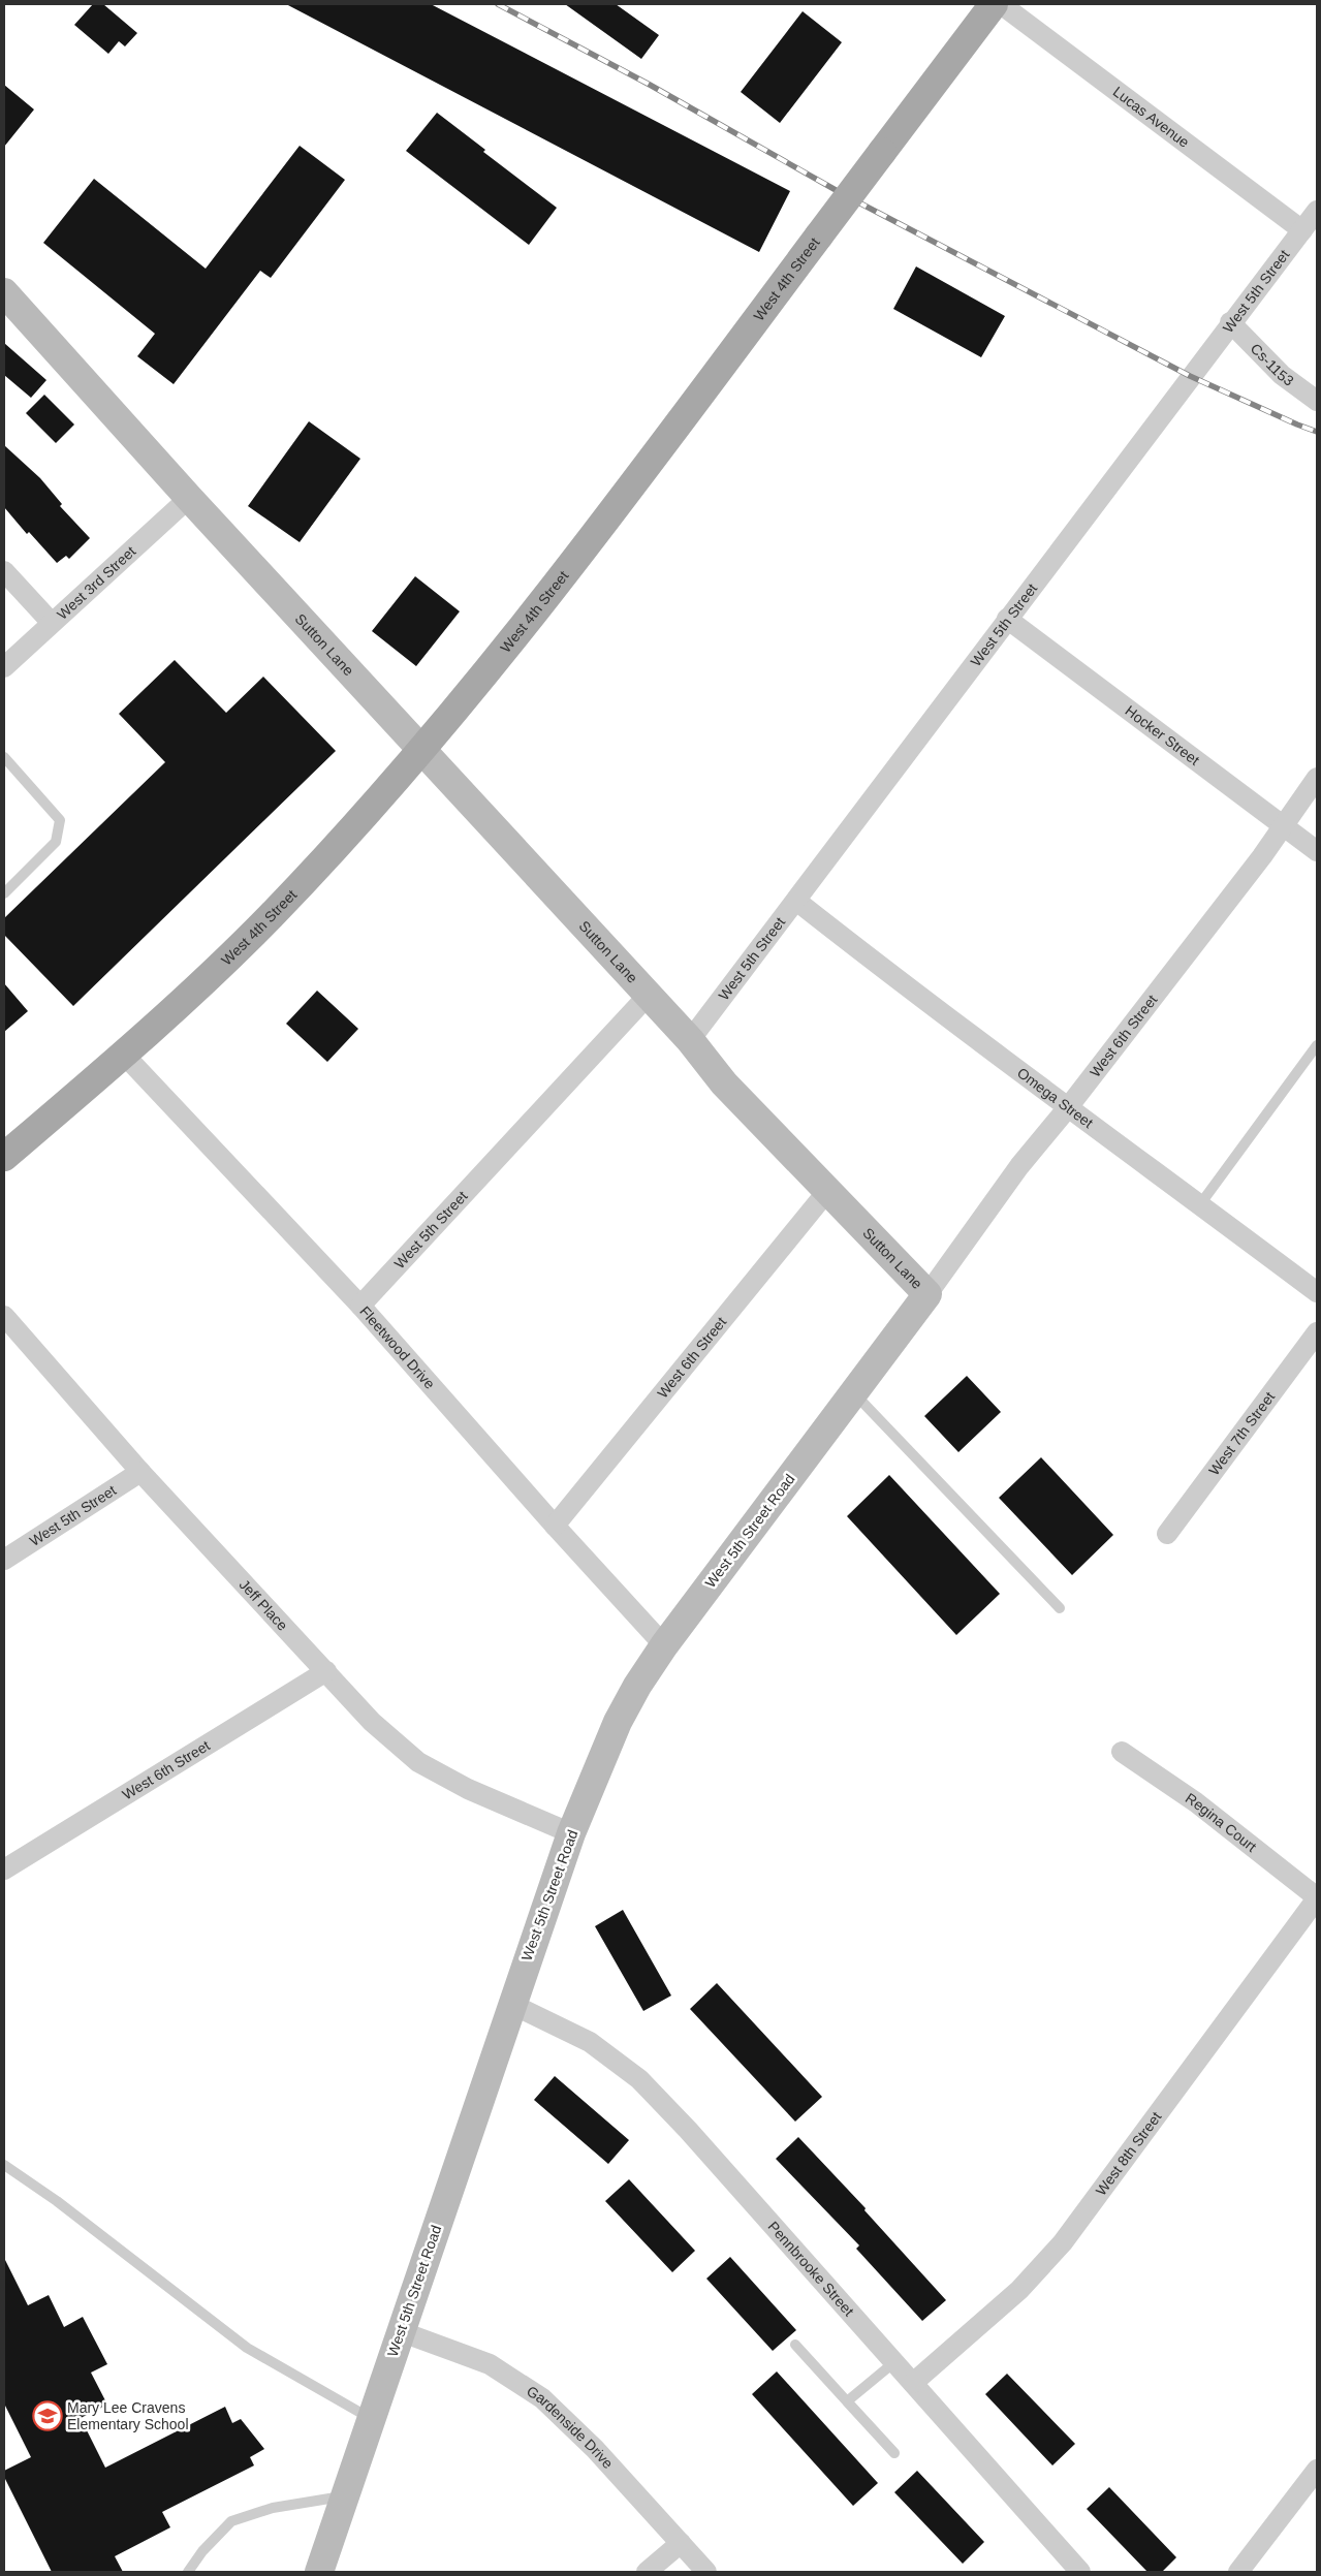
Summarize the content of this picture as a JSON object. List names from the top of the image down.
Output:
{
  "streets": {
    "main road": ["West 4th Street"],
    "street": [
      "Lucas Avenue",
      "West 5th Street",
      "Cs-1153",
      "West 3rd Street",
      "Sutton Lane",
      "Hocker Street",
      "West 6th Street",
      "Omega Street",
      "Fleetwood Drive",
      "West 7th Street",
      "West 5th Street Road",
      "Jeff Place",
      "Regina Court",
      "West 8th Street",
      "Pennbrooke Street",
      "Gardenside Drive"
    ]
  },
  "crossings": [
    ["Lucas Avenue", "West 5th Street"],
    ["West 4th Street", "Sutton Lane"],
    ["West 4th Street", "Fleetwood Drive"],
    ["West 5th Street", "Cs-1153"],
    ["West 5th Street", "Sutton Lane"],
    ["West 5th Street", "Hocker Street"],
    ["West 5th Street", "Omega Street"],
    ["West 5th Street", "Fleetwood Drive"],
    ["West 5th Street", "Jeff Place"],
    ["West 3rd Street", "Sutton Lane"],
    ["Sutton Lane", "West 6th Street"],
    ["Sutton Lane", "West 5th Street Road"],
    ["Hocker Street", "West 6th Street"],
    ["West 6th Street", "Omega Street"],
    ["West 6th Street", "Fleetwood Drive"],
    ["West 6th Street", "West 5th Street Road"],
    ["West 6th Street", "Jeff Place"],
    ["Fleetwood Drive", "West 5th Street Road"],
    ["West 5th Street Road", "Jeff Place"],
    ["West 5th Street Road", "Pennbrooke Street"],
    ["West 5th Street Road", "Gardenside Drive"],
    ["Regina Court", "West 8th Street"],
    ["West 8th Street", "Pennbrooke Street"]
  ],
  "places": {
    "school or university": ["Mary Lee Cravens Elementary School"]
  }
}
